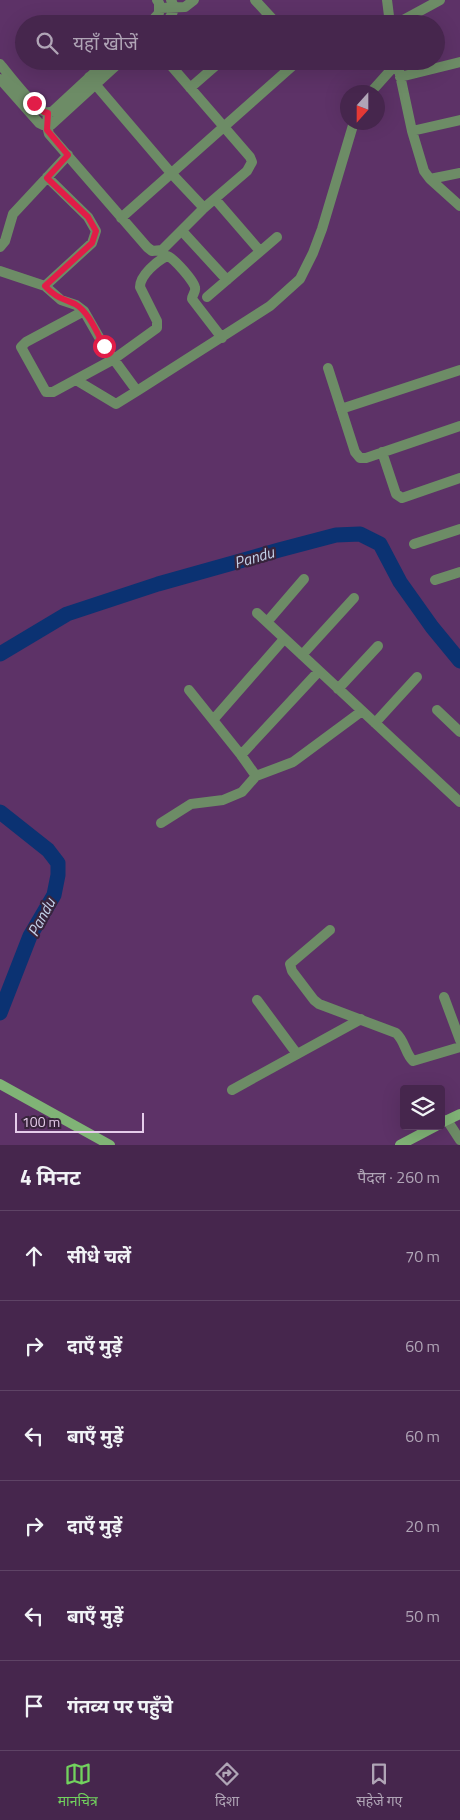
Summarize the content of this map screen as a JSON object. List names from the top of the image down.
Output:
{
  "water": ["Pandu"],
  "scale_bar": "100 m",
  "north": "bottom",
  "page": {
    "search": "यहाँ खोजें",
    "scale": "100 m",
    "heading": ["4 मिनट", "पैदल · 260 m"],
    "list": [
      ["सीधे चलें", "70 m"],
      ["दाएँ मुड़ें", "60 m"],
      ["बाएँ मुड़ें", "60 m"],
      ["दाएँ मुड़ें", "20 m"],
      ["बाएँ मुड़ें", "50 m"],
      "गंतव्य पर पहुँचे"
    ],
    "nav": ["मानचित्र", "दिशा", "सहेजे गए"]
  }
}
